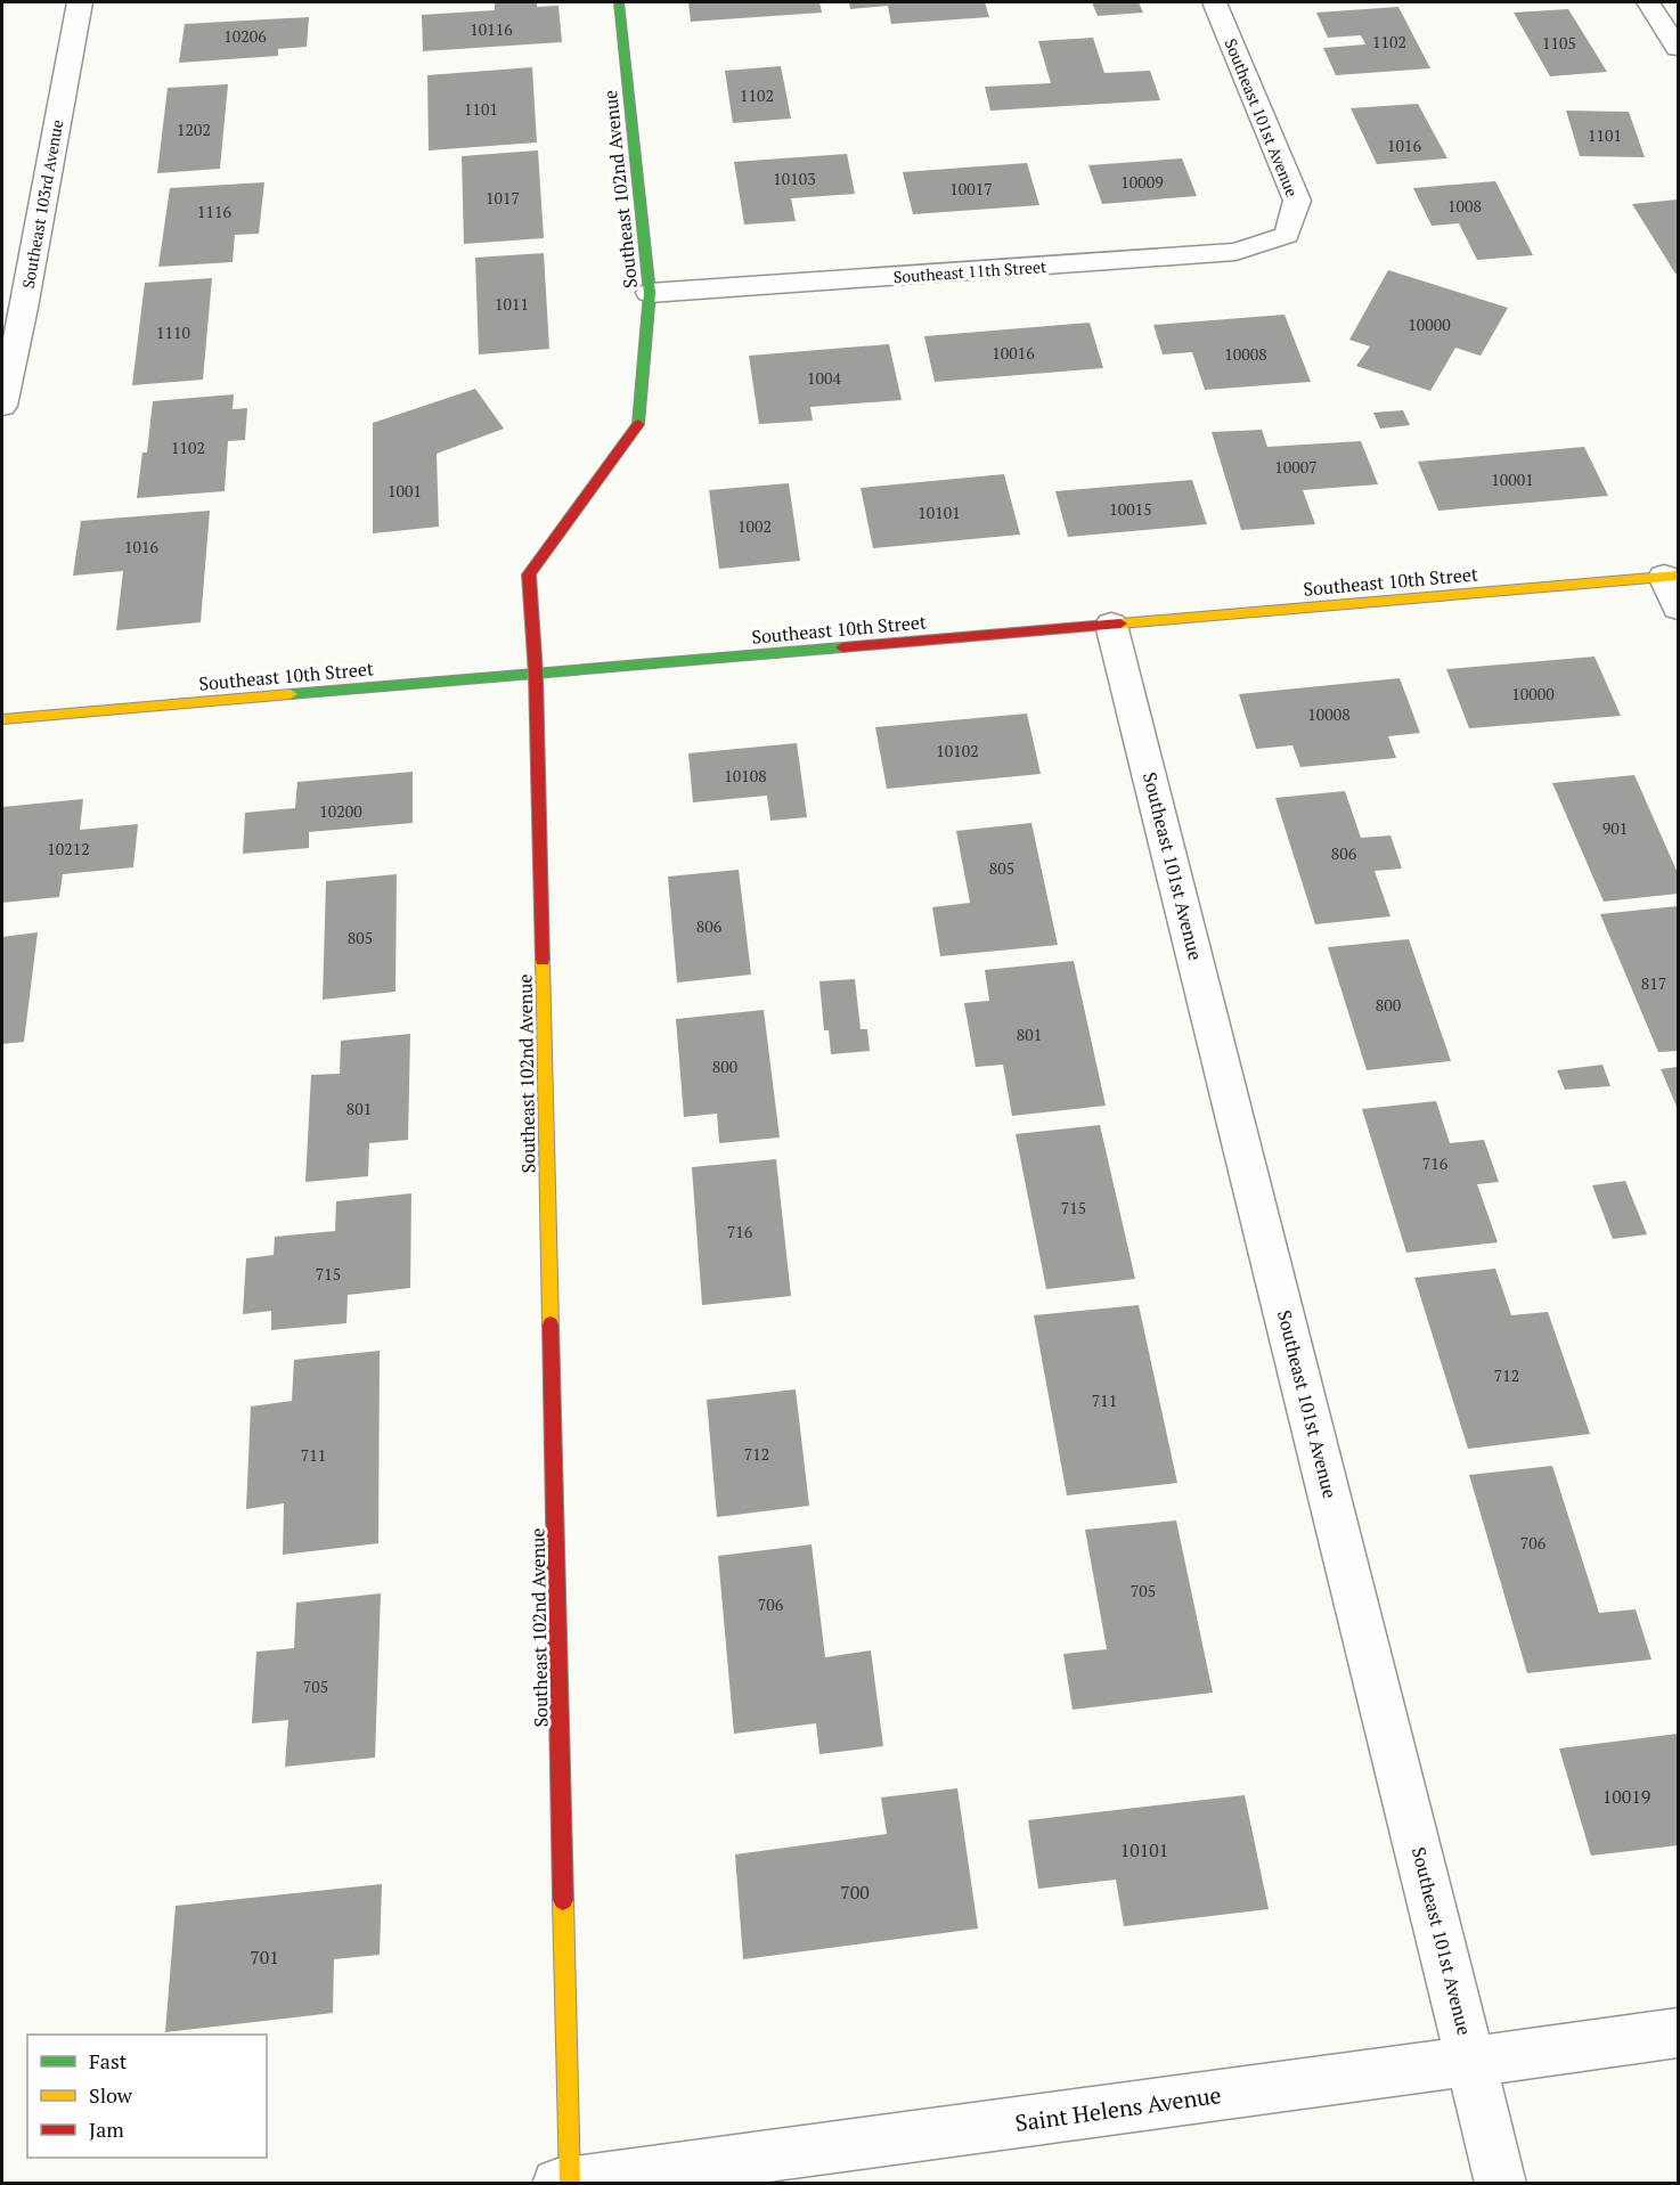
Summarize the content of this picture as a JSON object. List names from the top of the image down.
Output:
{
  "streets": {
    "street": [
      "Southeast 101st Avenue",
      "Southeast 102nd Avenue",
      "Southeast 103rd Avenue",
      "Southeast 11th Street",
      "Southeast 10th Street",
      "Saint Helens Avenue"
    ]
  },
  "crossings": [
    ["Southeast 101st Avenue", "Southeast 11th Street"],
    ["Southeast 101st Avenue", "Southeast 10th Street"],
    ["Southeast 101st Avenue", "Saint Helens Avenue"],
    ["Southeast 102nd Avenue", "Southeast 11th Street"],
    ["Southeast 102nd Avenue", "Southeast 10th Street"],
    ["Southeast 102nd Avenue", "Saint Helens Avenue"]
  ],
  "house_numbers": [
    "10116",
    "10206",
    "1102",
    "1105",
    "1102",
    "1101",
    "1202",
    "1101",
    "1016",
    "10103",
    "10009",
    "10017",
    "1017",
    "1008",
    "1116",
    "1011",
    "10000",
    "1110",
    "10016",
    "10008",
    "1004",
    "1102",
    "10007",
    "10001",
    "1001",
    "10015",
    "10101",
    "1002",
    "1016",
    "10000",
    "10008",
    "10102",
    "10108",
    "10200",
    "901",
    "10212",
    "806",
    "805",
    "806",
    "805",
    "817",
    "800",
    "801",
    "800",
    "801",
    "716",
    "715",
    "716",
    "715",
    "712",
    "711",
    "712",
    "711",
    "706",
    "705",
    "706",
    "705",
    "10019",
    "10101",
    "700",
    "701"
  ],
  "legend": ["Fast", "Slow", "Jam"]
}
